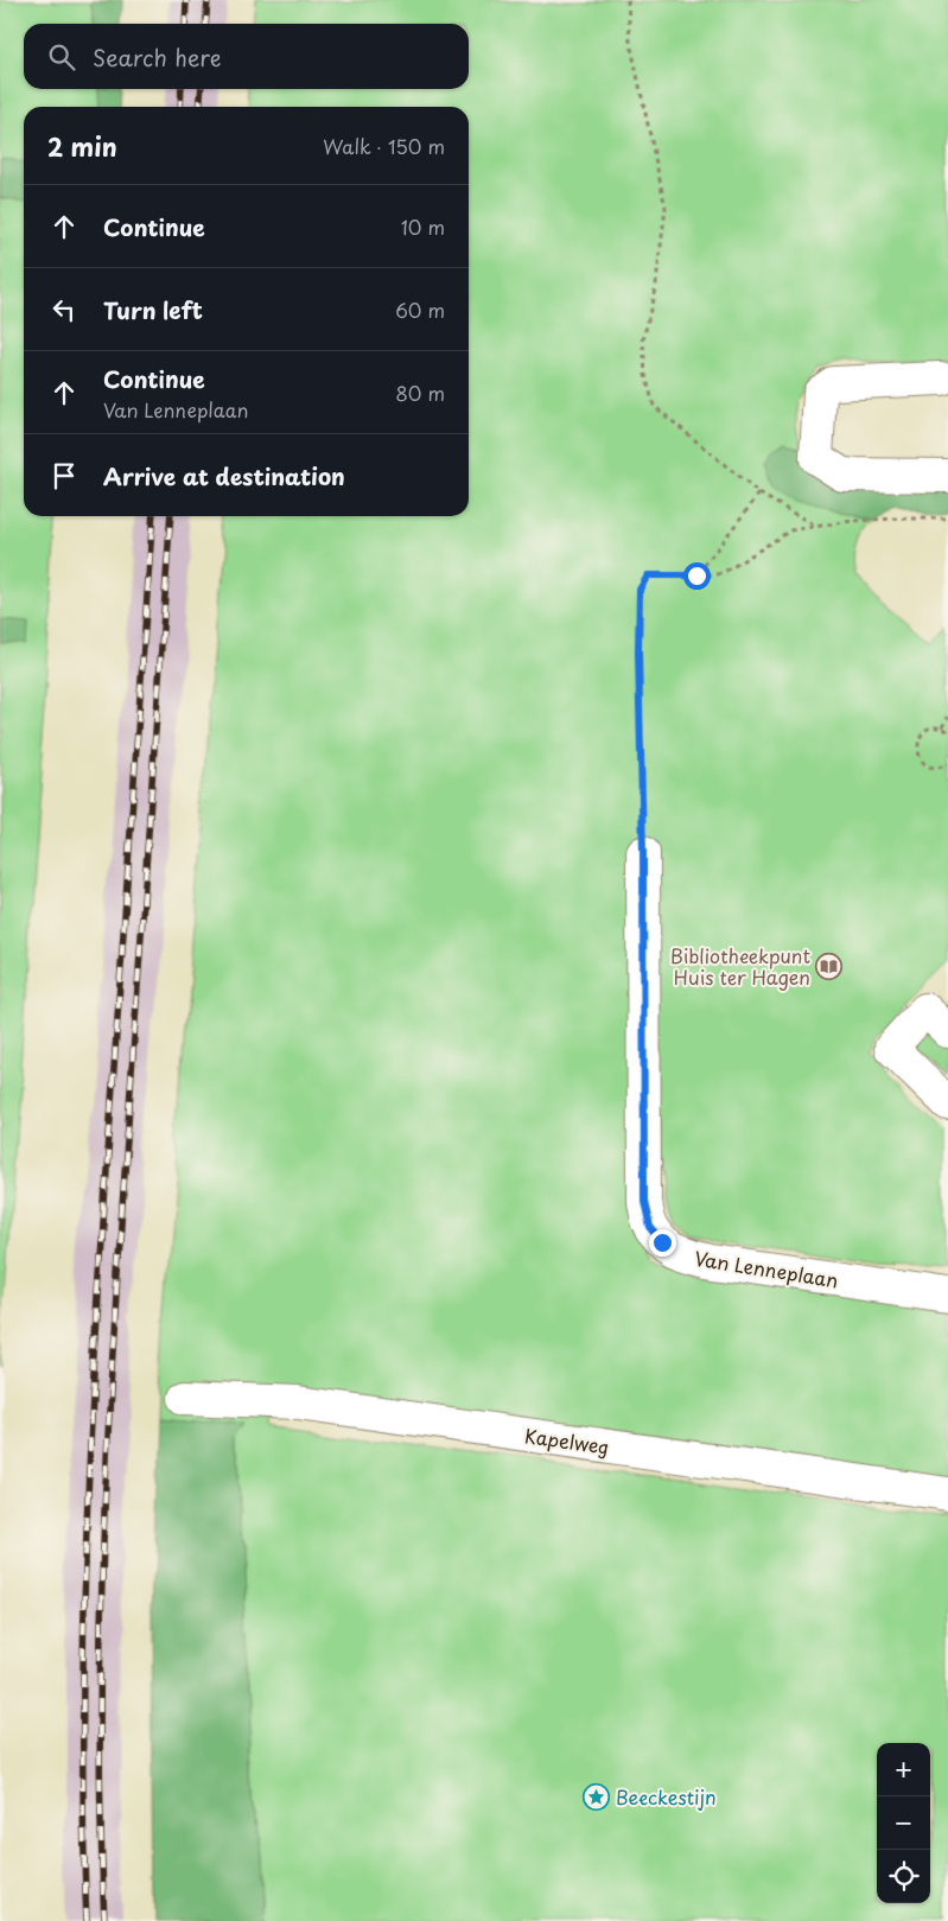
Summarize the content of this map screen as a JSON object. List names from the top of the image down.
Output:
{
  "streets": {
    "street": ["Van Lenneplaan", "Kapelweg"]
  },
  "places": {
    "library": ["Bibliotheekpunt Huis ter Hagen"],
    "place": ["Beeckestijn"]
  },
  "page": {
    "search": "Search here",
    "heading": ["2 min", "Walk · 150 m"],
    "list": [
      ["Continue", "10 m"],
      ["Turn left", "60 m"],
      ["Continue", "Van Lenneplaan", "80 m"],
      "Arrive at destination"
    ],
    "map_buttons": ["+", "−"]
  }
}
